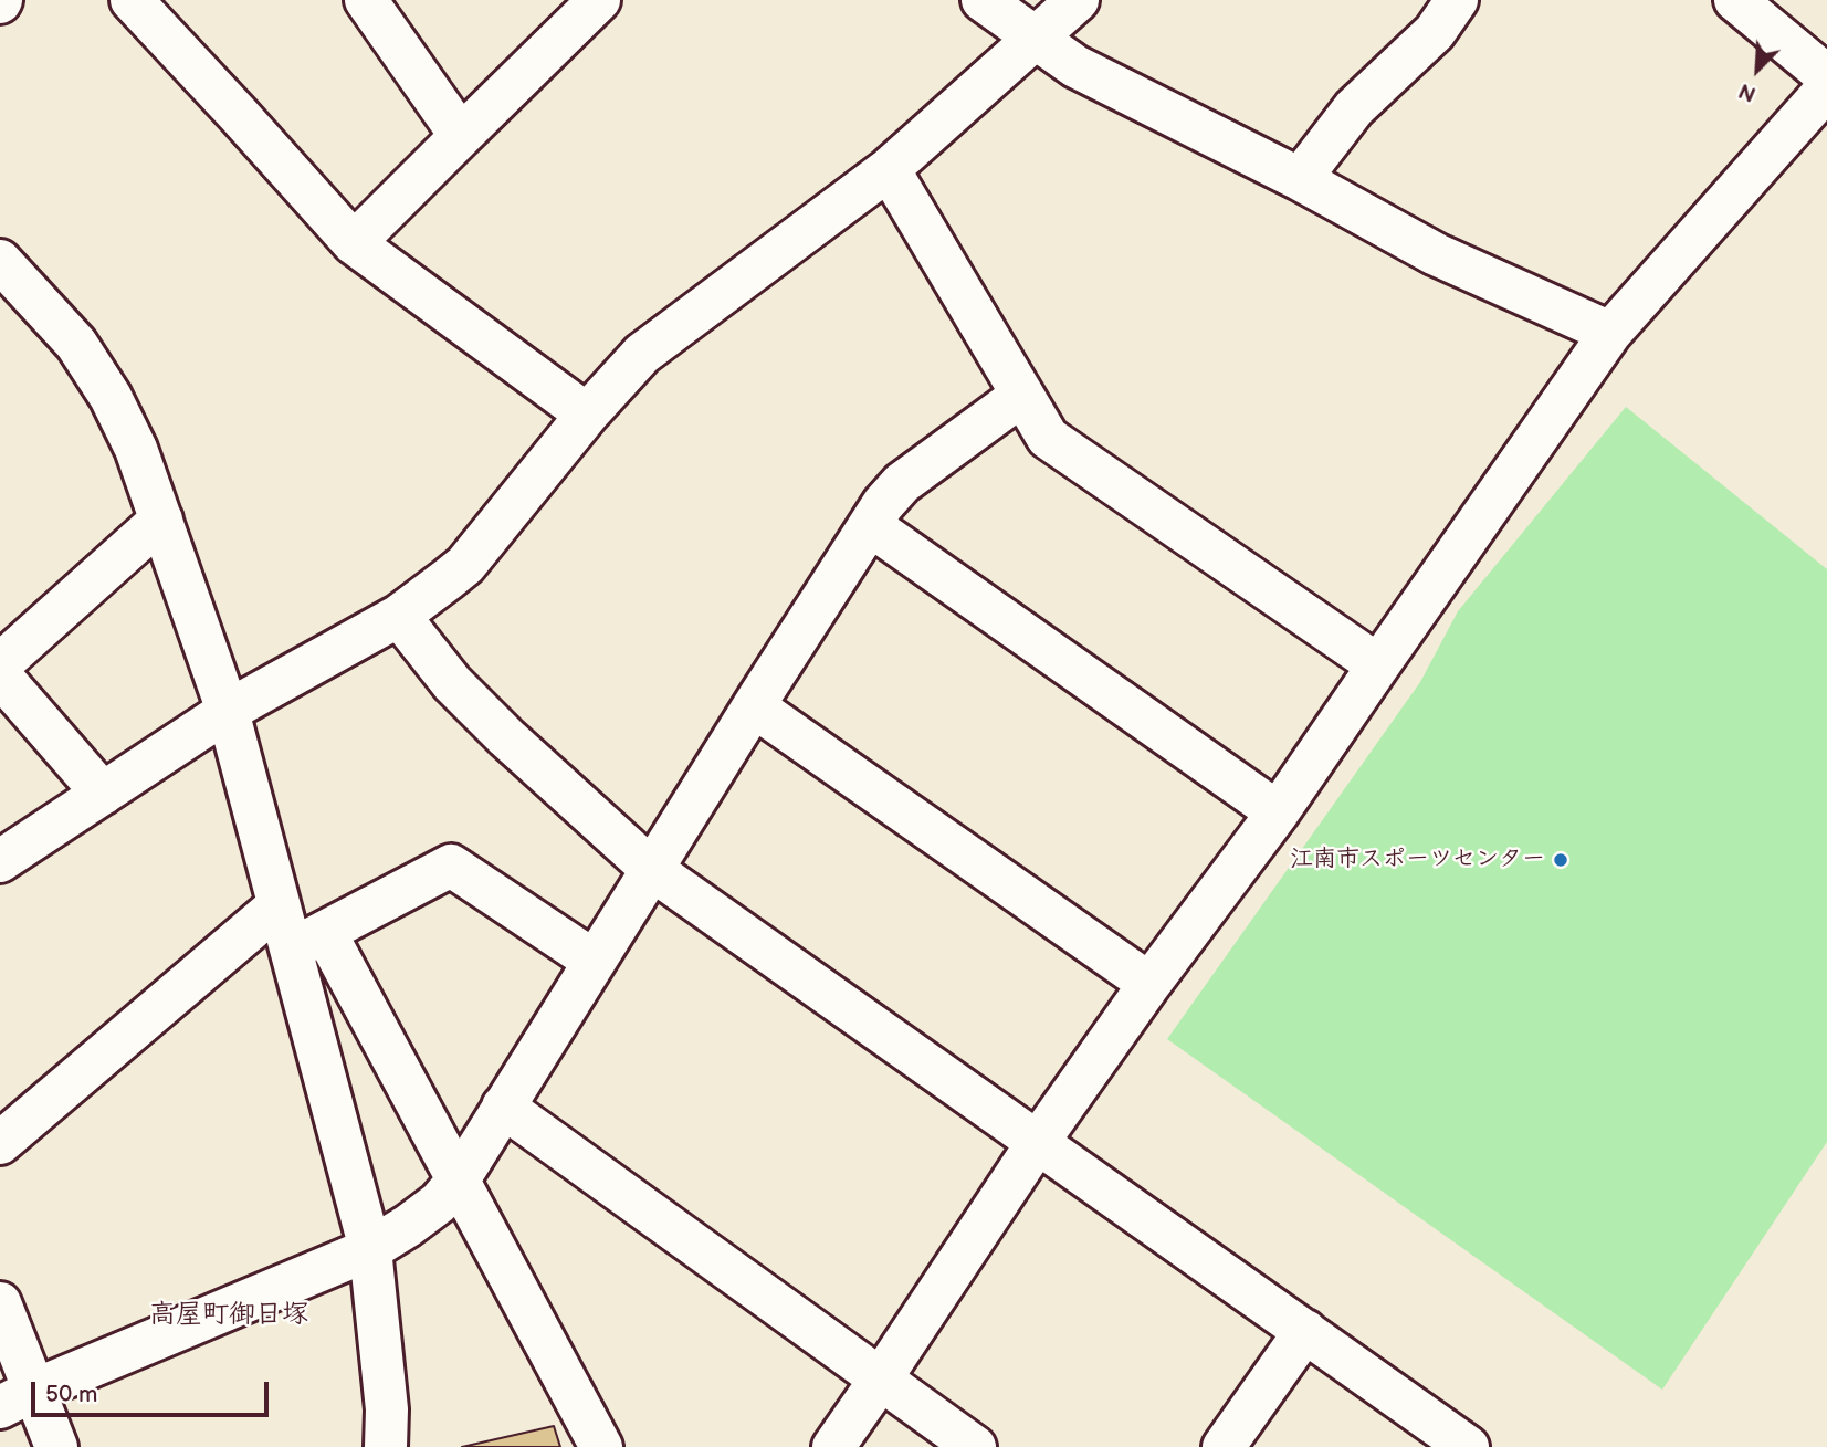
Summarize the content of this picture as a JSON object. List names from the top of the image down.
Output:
{
  "districts": ["高屋町御日塚"],
  "places": ["江南市スポーツセンター"],
  "scale_bar": "50 m",
  "north": "bottom left"
}
